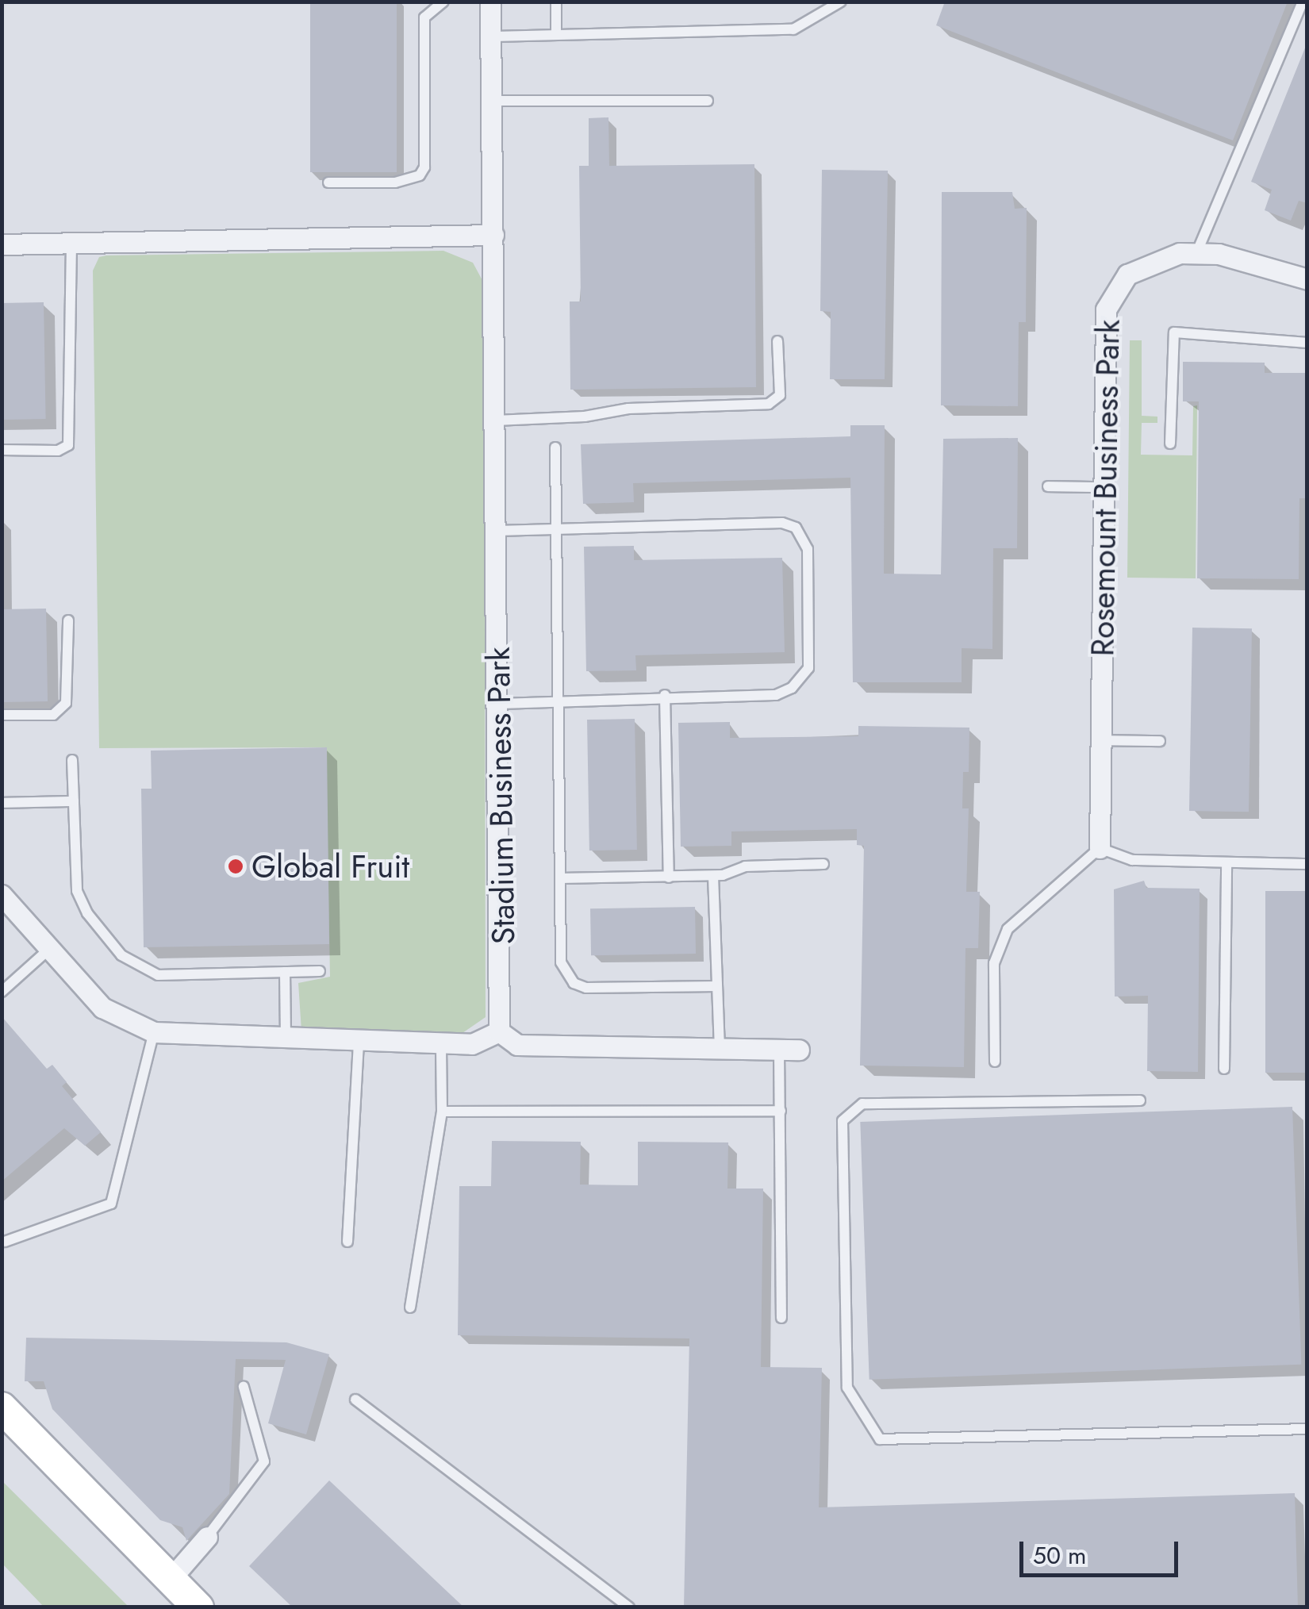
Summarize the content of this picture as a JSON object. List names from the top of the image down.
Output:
{
  "streets": {
    "street": ["Rosemount Business Park", "Stadium Business Park"]
  },
  "places": ["Global Fruit"],
  "scale_bar": "50 m"
}
